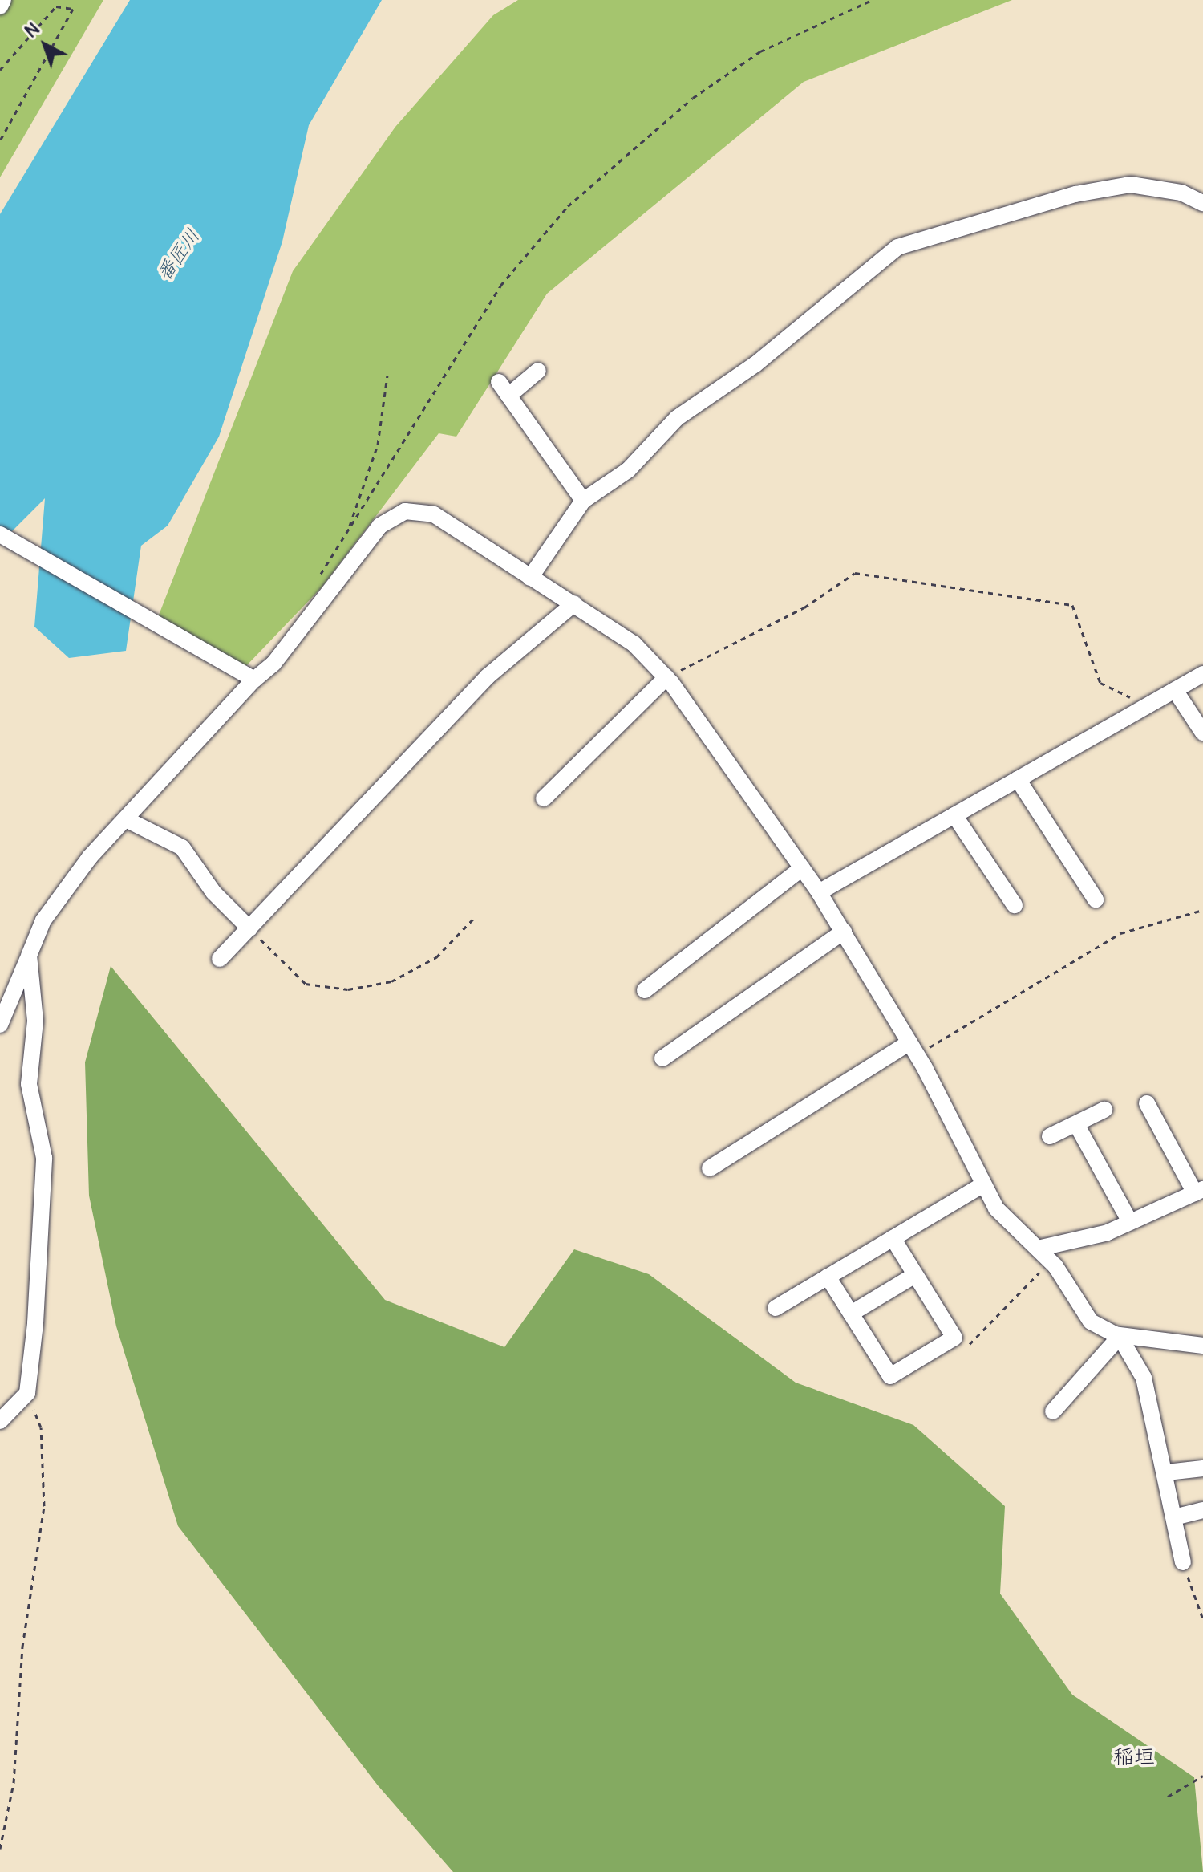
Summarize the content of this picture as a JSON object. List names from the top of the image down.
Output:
{
  "districts": ["稲垣"],
  "water": ["番匠川"],
  "north": "top left"
}
